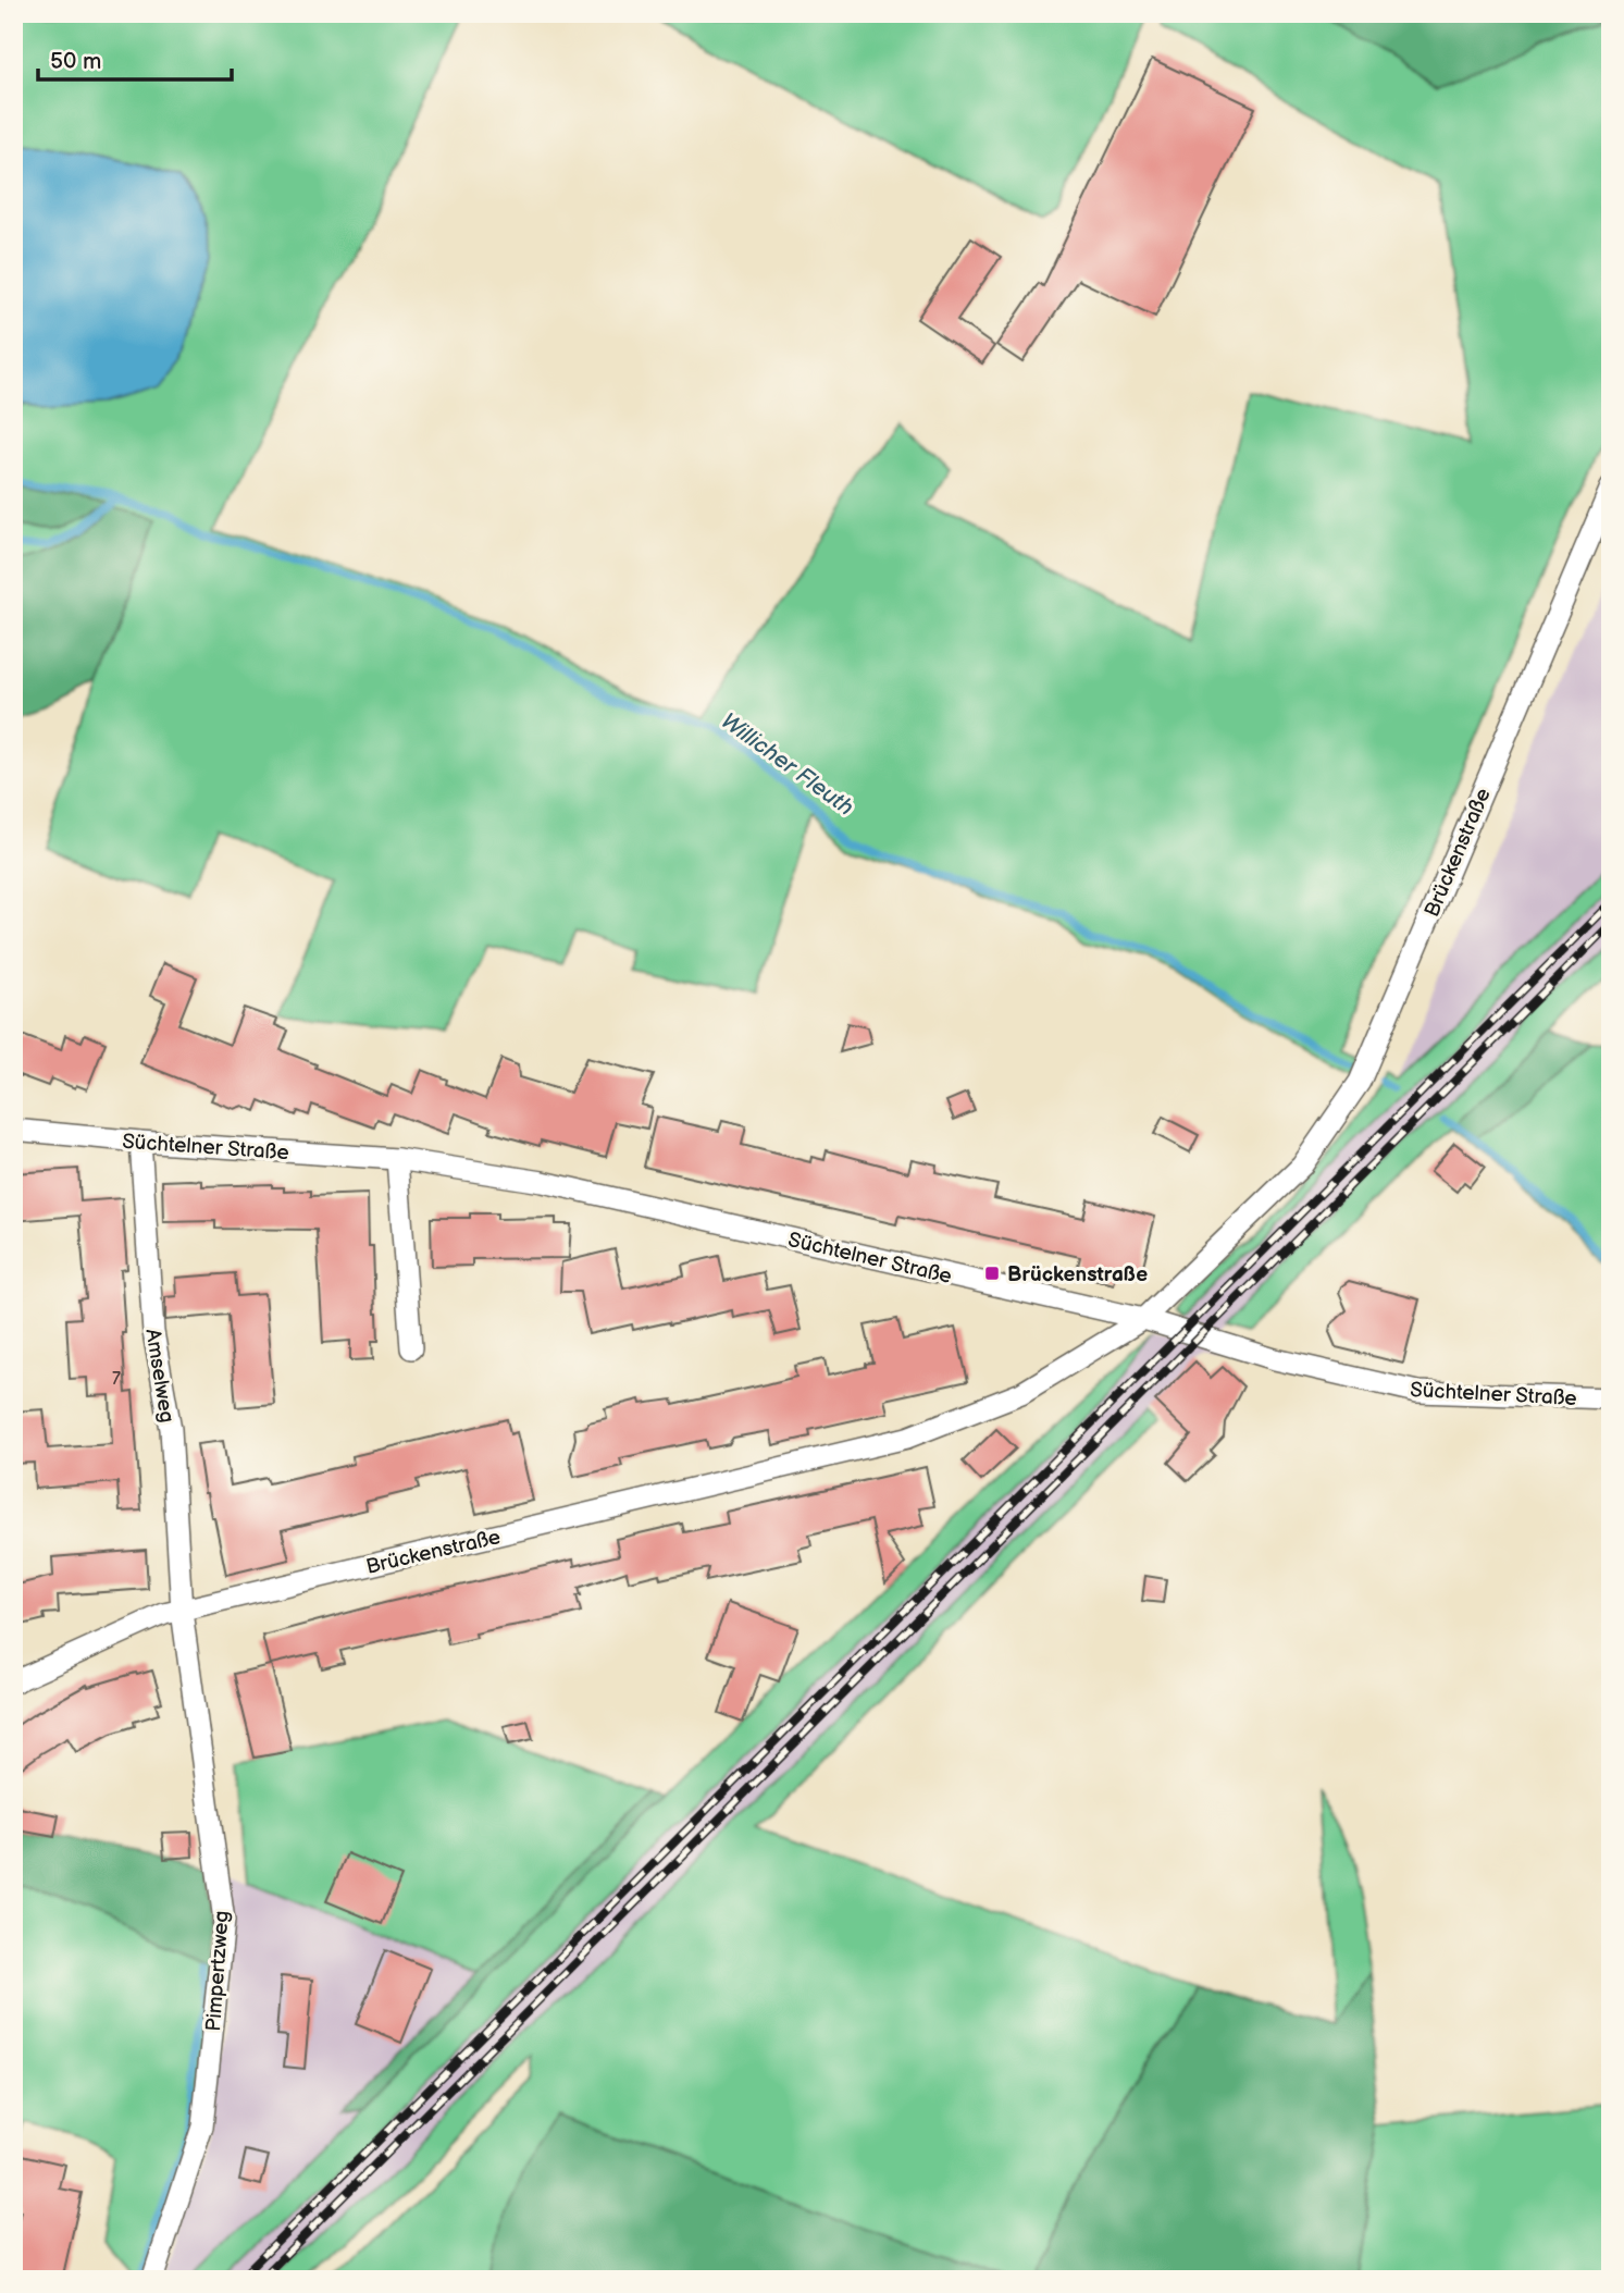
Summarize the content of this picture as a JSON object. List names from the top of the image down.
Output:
{
  "streets": {
    "street": [
      "Brückenstraße",
      "Süchtelner Straße",
      "Amselweg",
      "Pimpertzweg"
    ]
  },
  "crossings": [
    ["Brückenstraße", "Süchtelner Straße"],
    ["Brückenstraße", "Amselweg"],
    ["Brückenstraße", "Pimpertzweg"],
    ["Süchtelner Straße", "Amselweg"],
    ["Amselweg", "Pimpertzweg"]
  ],
  "water": ["Willicher Fleuth"],
  "places": {
    "transit": ["Brückenstraße"]
  },
  "house_numbers": ["7"],
  "scale_bar": "50 m"
}
